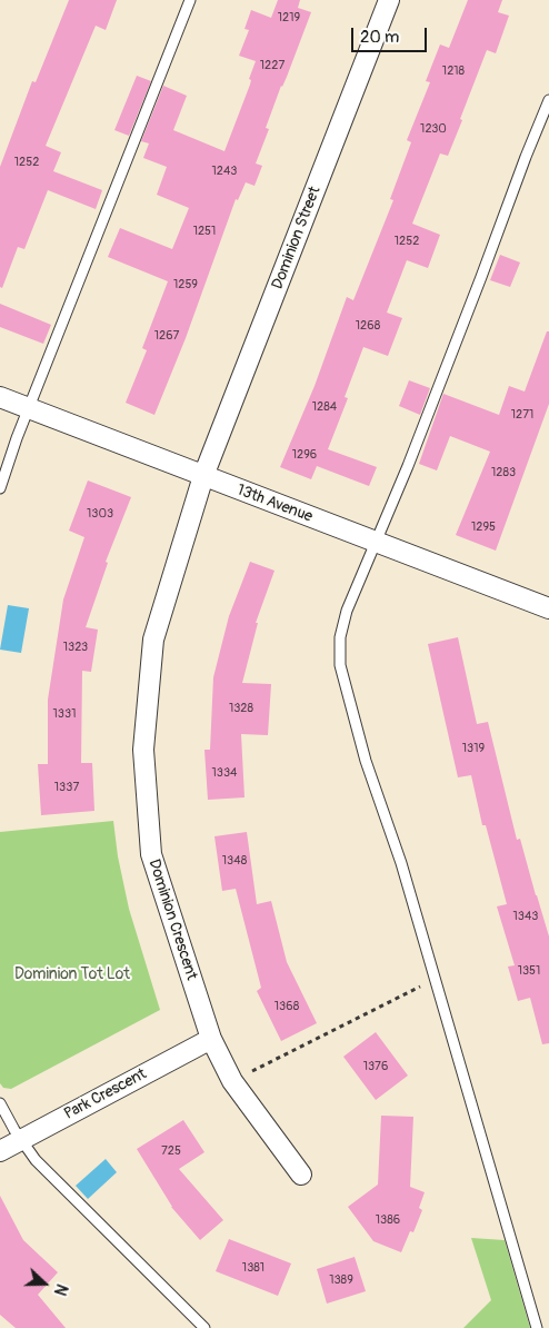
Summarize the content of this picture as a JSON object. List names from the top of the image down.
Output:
{
  "streets": {
    "street": [
      "Dominion Street",
      "13th Avenue",
      "Dominion Crescent",
      "Park Crescent"
    ]
  },
  "crossings": [
    ["Dominion Street", "13th Avenue"],
    ["Dominion Street", "Dominion Crescent"],
    ["13th Avenue", "Dominion Crescent"],
    ["Dominion Crescent", "Park Crescent"]
  ],
  "parks": ["Dominion Tot Lot"],
  "house_numbers": [
    "1219",
    "1227",
    "1218",
    "1230",
    "1252",
    "1243",
    "1251",
    "1252",
    "1259",
    "1268",
    "1267",
    "1284",
    "1271",
    "1296",
    "1283",
    "1303",
    "1295",
    "1323",
    "1328",
    "1331",
    "1319",
    "1334",
    "1337",
    "1348",
    "1343",
    "1351",
    "1368",
    "1376",
    "725",
    "1386",
    "1381",
    "1389"
  ],
  "scale_bar": "20 m",
  "north": "right"
}
